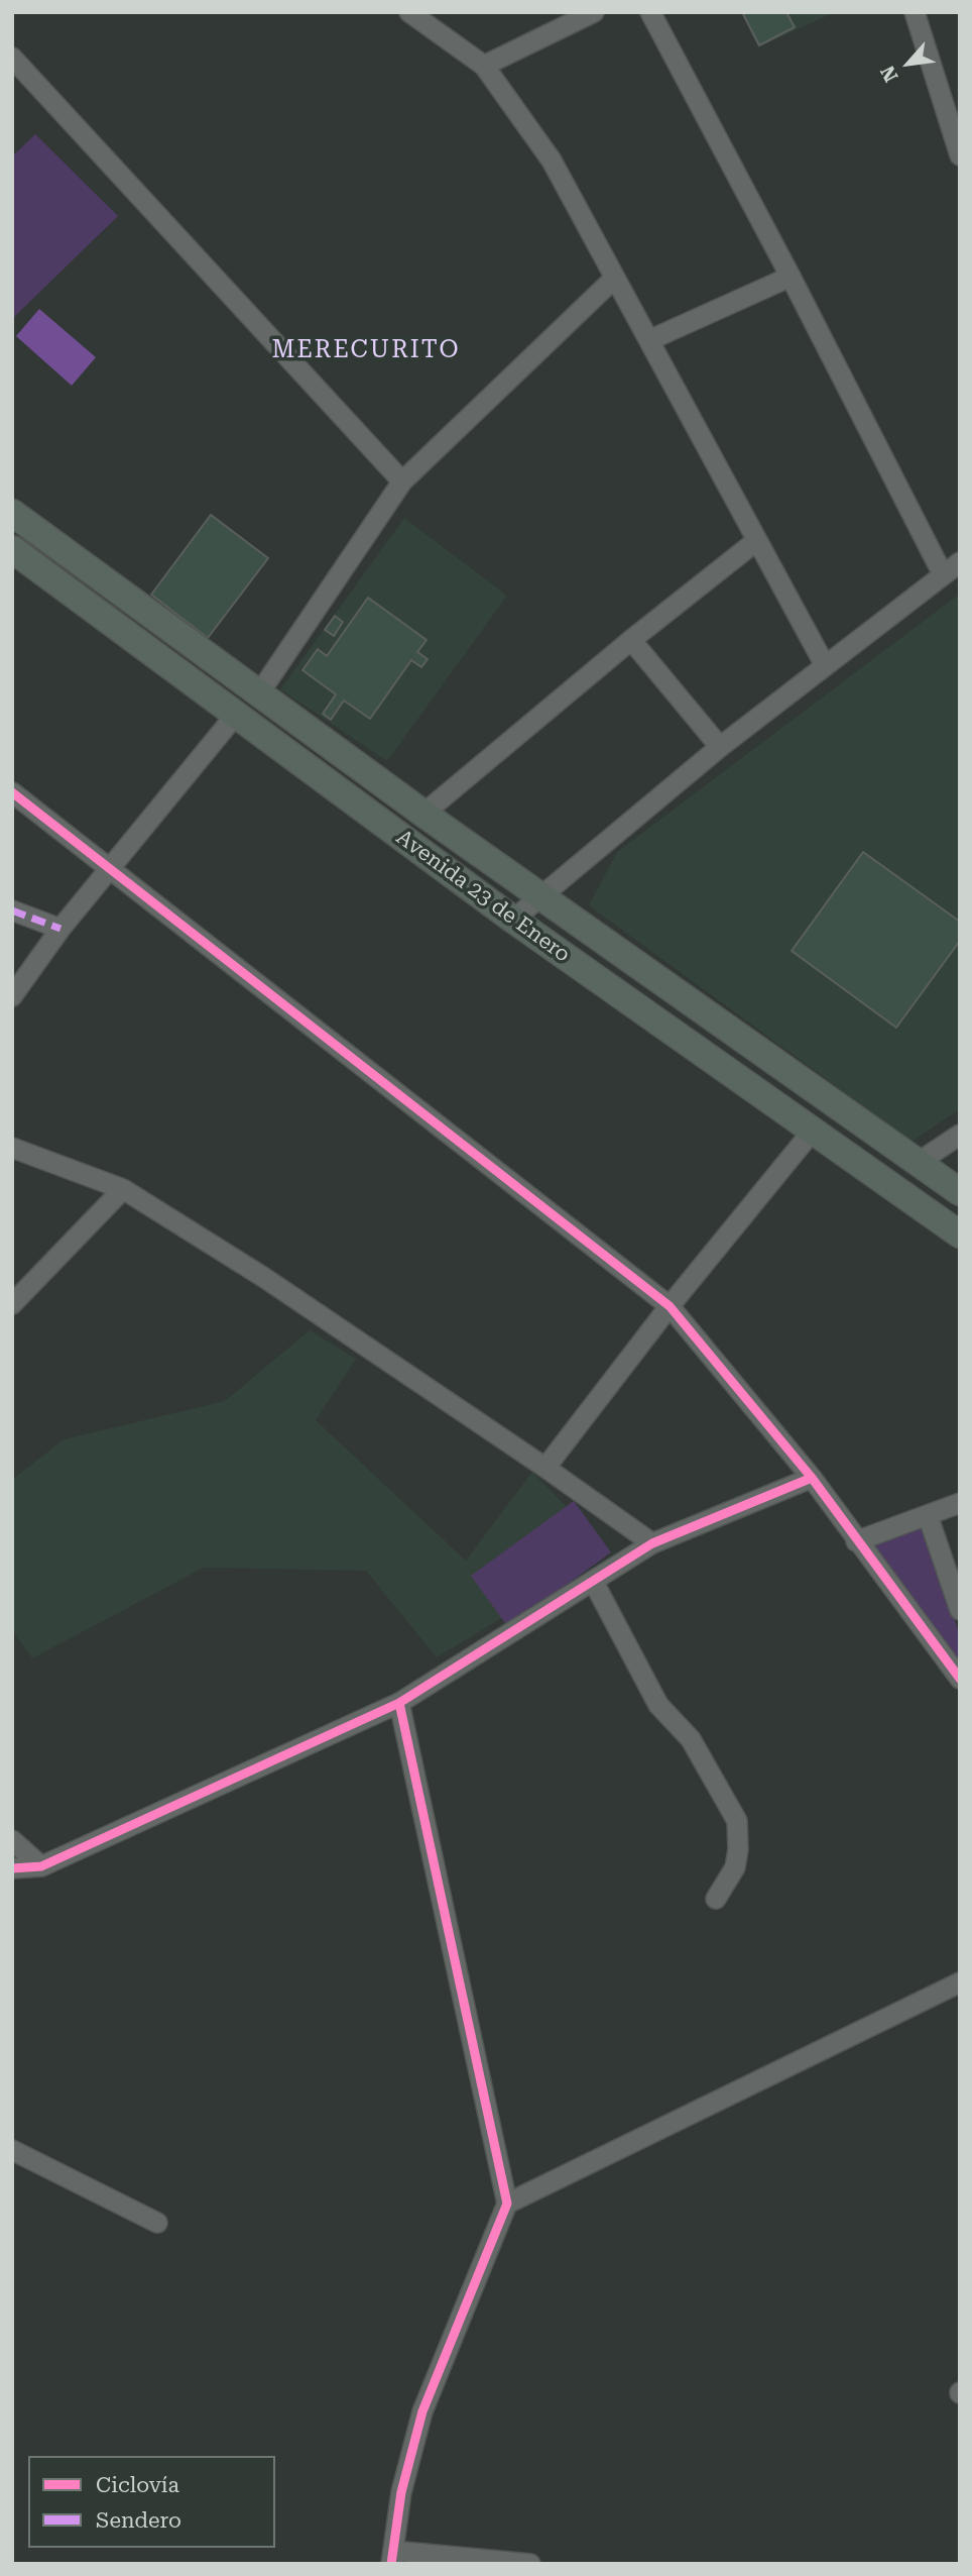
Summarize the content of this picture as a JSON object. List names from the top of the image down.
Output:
{
  "streets": {
    "main road": ["Avenida 23 de Enero"]
  },
  "districts": ["MERECURITO"],
  "legend": ["Ciclovía", "Sendero"],
  "north": "bottom left"
}
